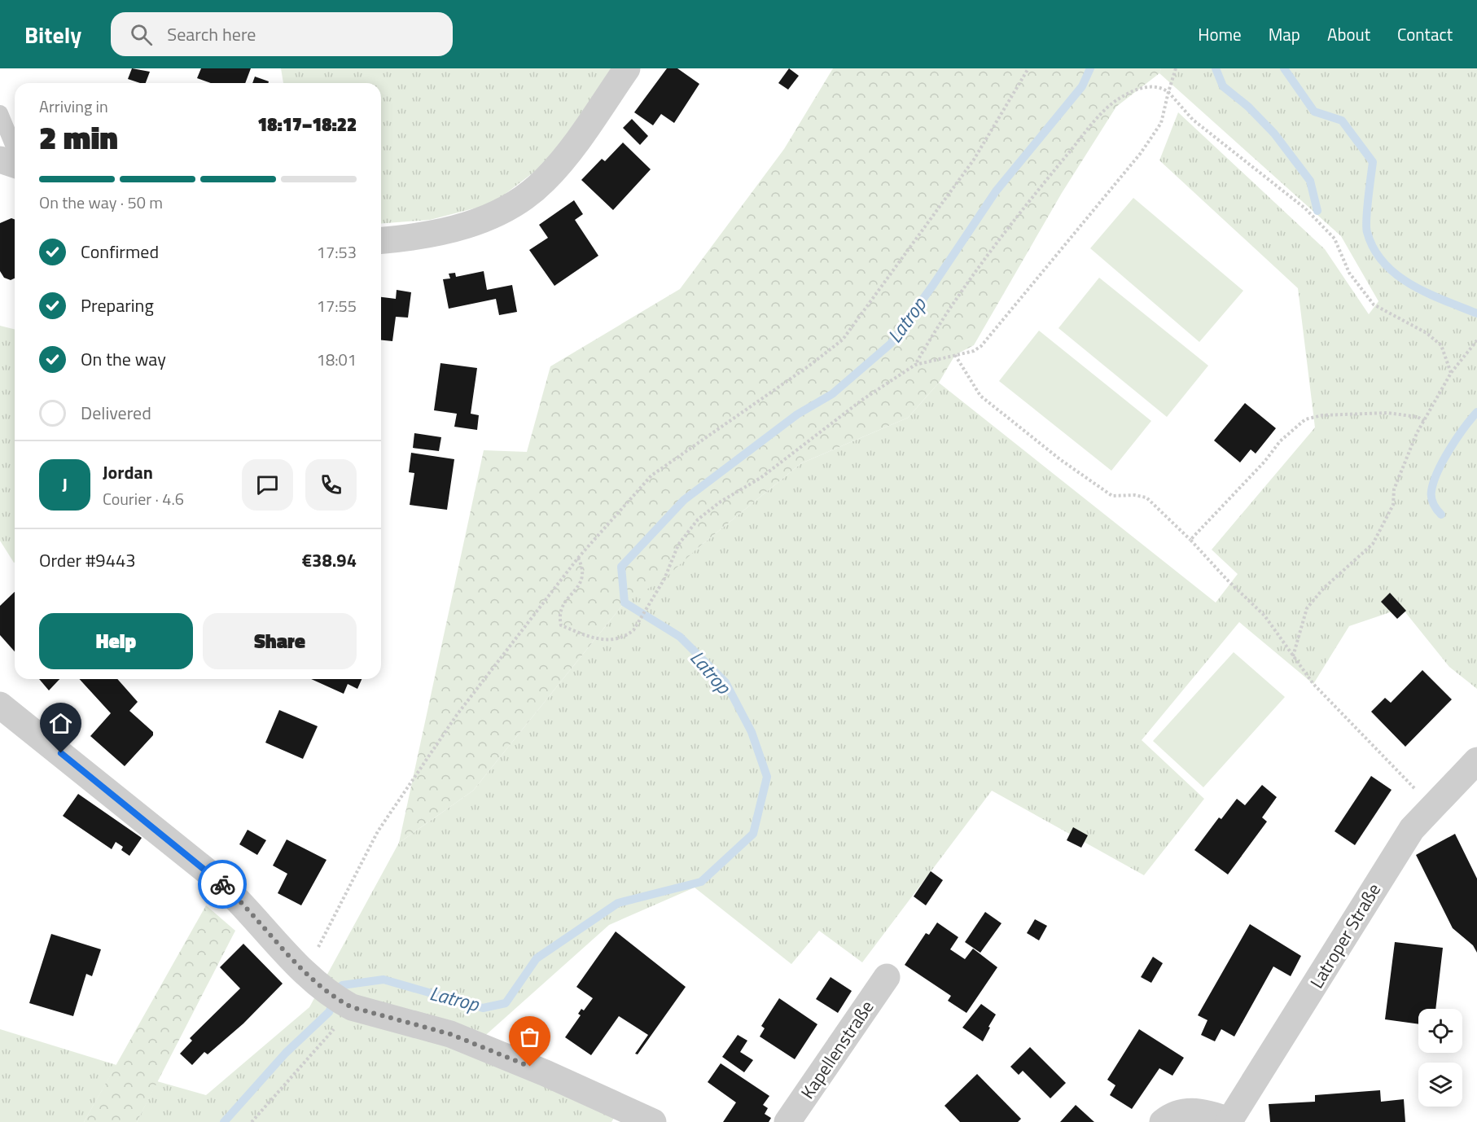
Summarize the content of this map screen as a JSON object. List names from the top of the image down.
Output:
{
  "streets": {
    "street": ["Latroper Straße", "Kapellenstraße"]
  },
  "water": ["Latrop"],
  "page": {
    "header": "Bitely",
    "search": "Search here",
    "nav": [
      "Home",
      "Map",
      "About",
      "Contact"
    ],
    "heading": ["2 min", "Arriving in", "18:17–18:22"],
    "panel": [
      "Jordan",
      "Courier · 4.6",
      "Order #9443",
      "€38.94"
    ],
    "bar": "On the way · 50 m",
    "list": [
      ["Confirmed", "17:53"],
      ["Preparing", "17:55"],
      ["On the way", "18:01"],
      "Delivered"
    ],
    "round": "J",
    "buttons": ["Help", "Share"]
  }
}
